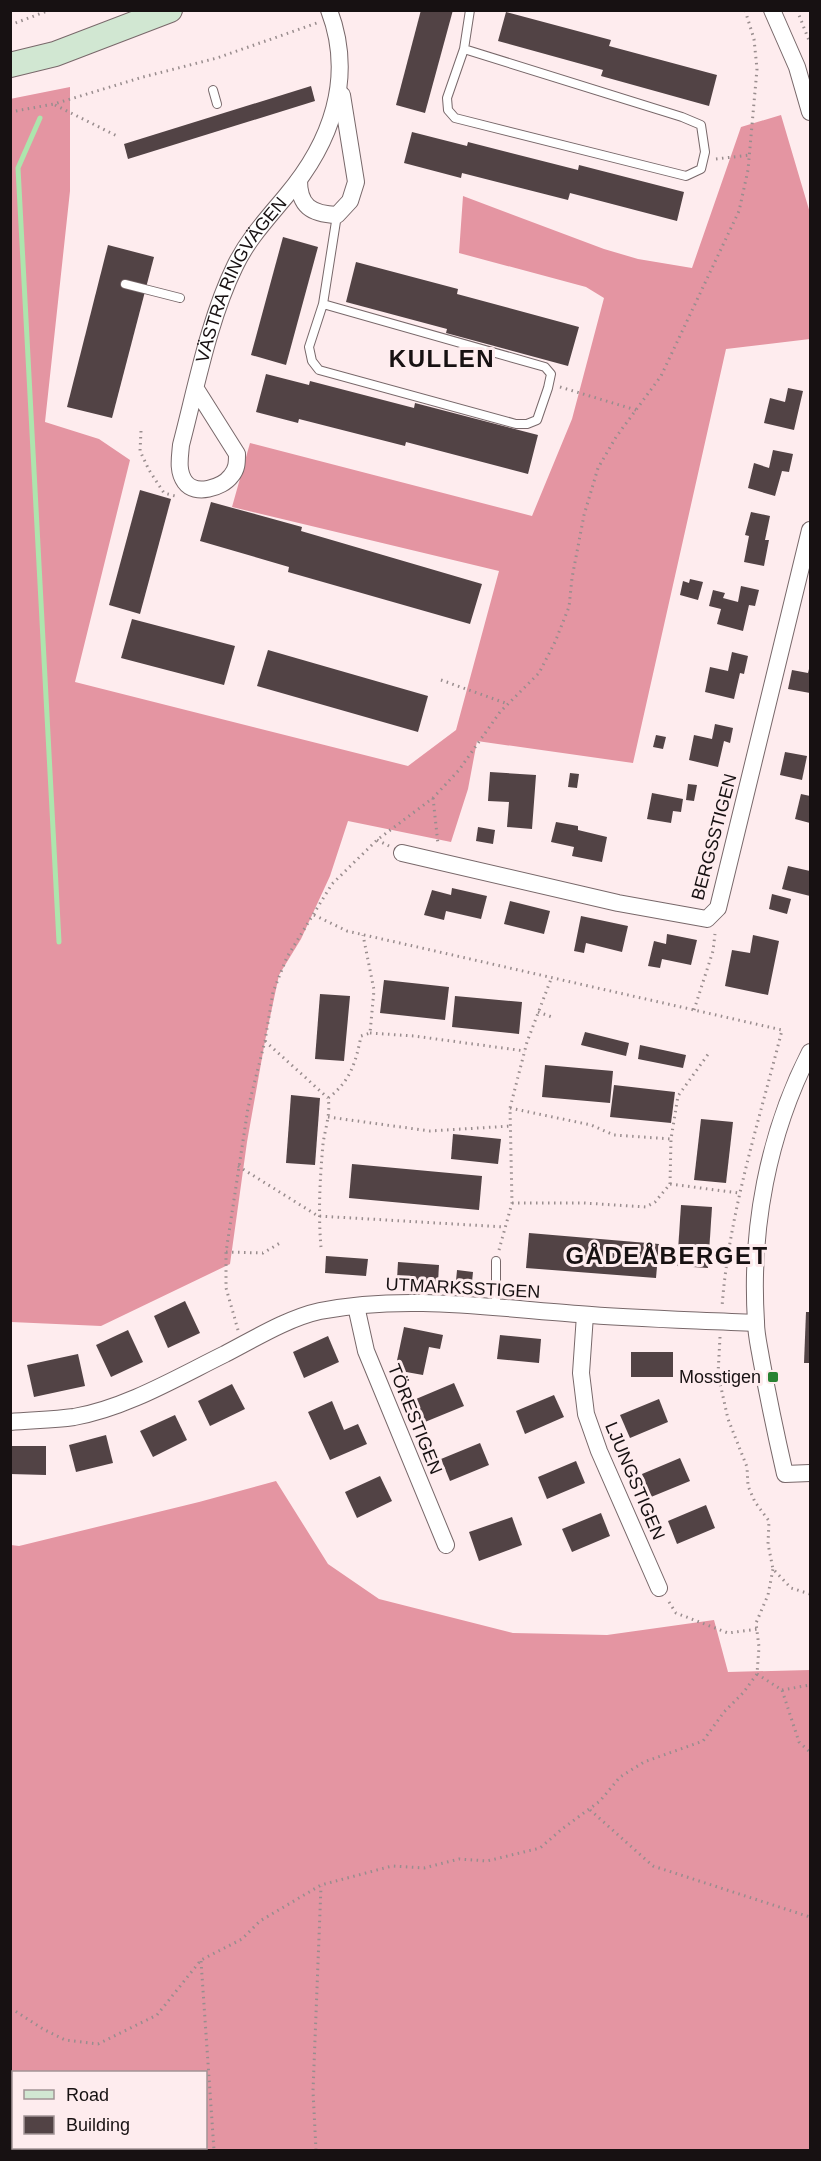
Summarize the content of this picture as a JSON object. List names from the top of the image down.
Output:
{
  "streets": {
    "street": [
      "VÄSTRA RINGVÄGEN",
      "BERGSSTIGEN",
      "UTMARKSSTIGEN",
      "TÖRESTIGEN",
      "LJUNGSTIGEN"
    ]
  },
  "crossings": [
    ["UTMARKSSTIGEN", "TÖRESTIGEN"],
    ["UTMARKSSTIGEN", "LJUNGSTIGEN"]
  ],
  "districts": ["KULLEN", "GÅDEÅBERGET"],
  "places": {
    "transit": ["Mosstigen"]
  },
  "legend": ["Road", "Building"]
}
